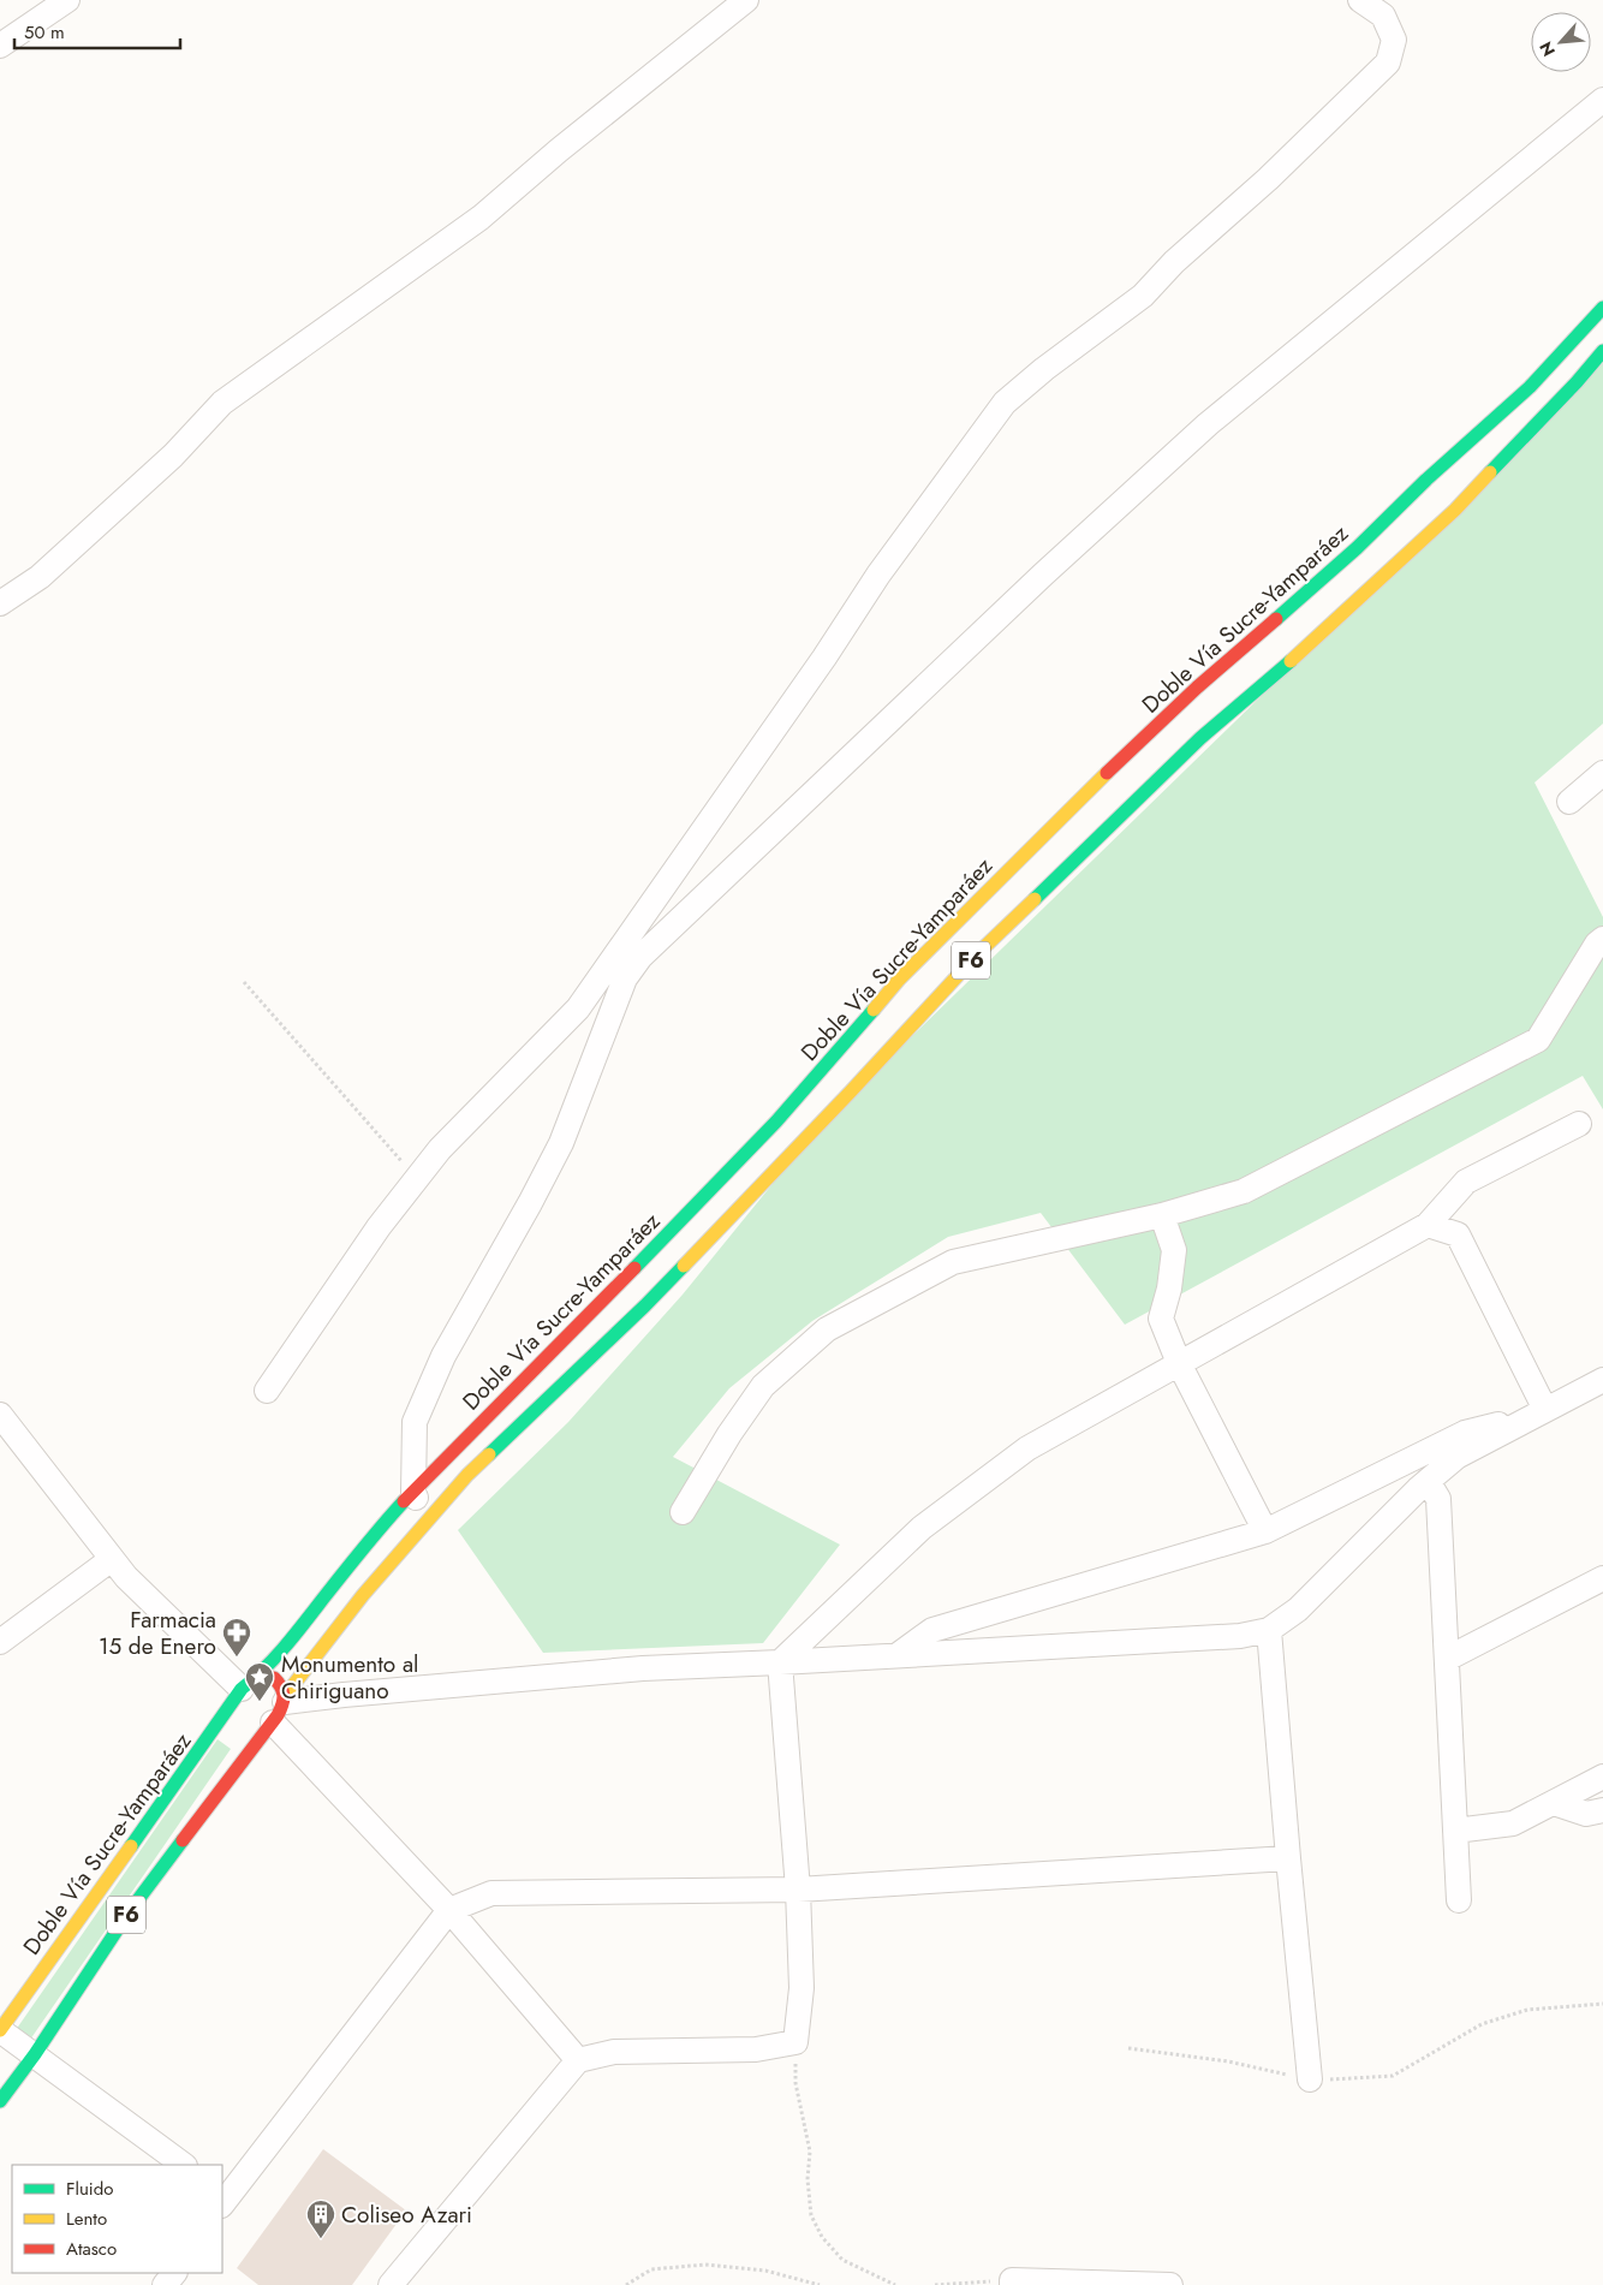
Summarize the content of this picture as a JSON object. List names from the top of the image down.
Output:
{
  "streets": {
    "highway": ["Doble Vía Sucre-Yamparáez", "F6"]
  },
  "places": {
    "pharmacy": ["Farmacia 15 de Enero"],
    "place": ["Monumento al Chiriguano"],
    "building": ["Coliseo Azari"]
  },
  "legend": ["Fluido", "Lento", "Atasco"],
  "scale_bar": "50 m",
  "north": "bottom left"
}
